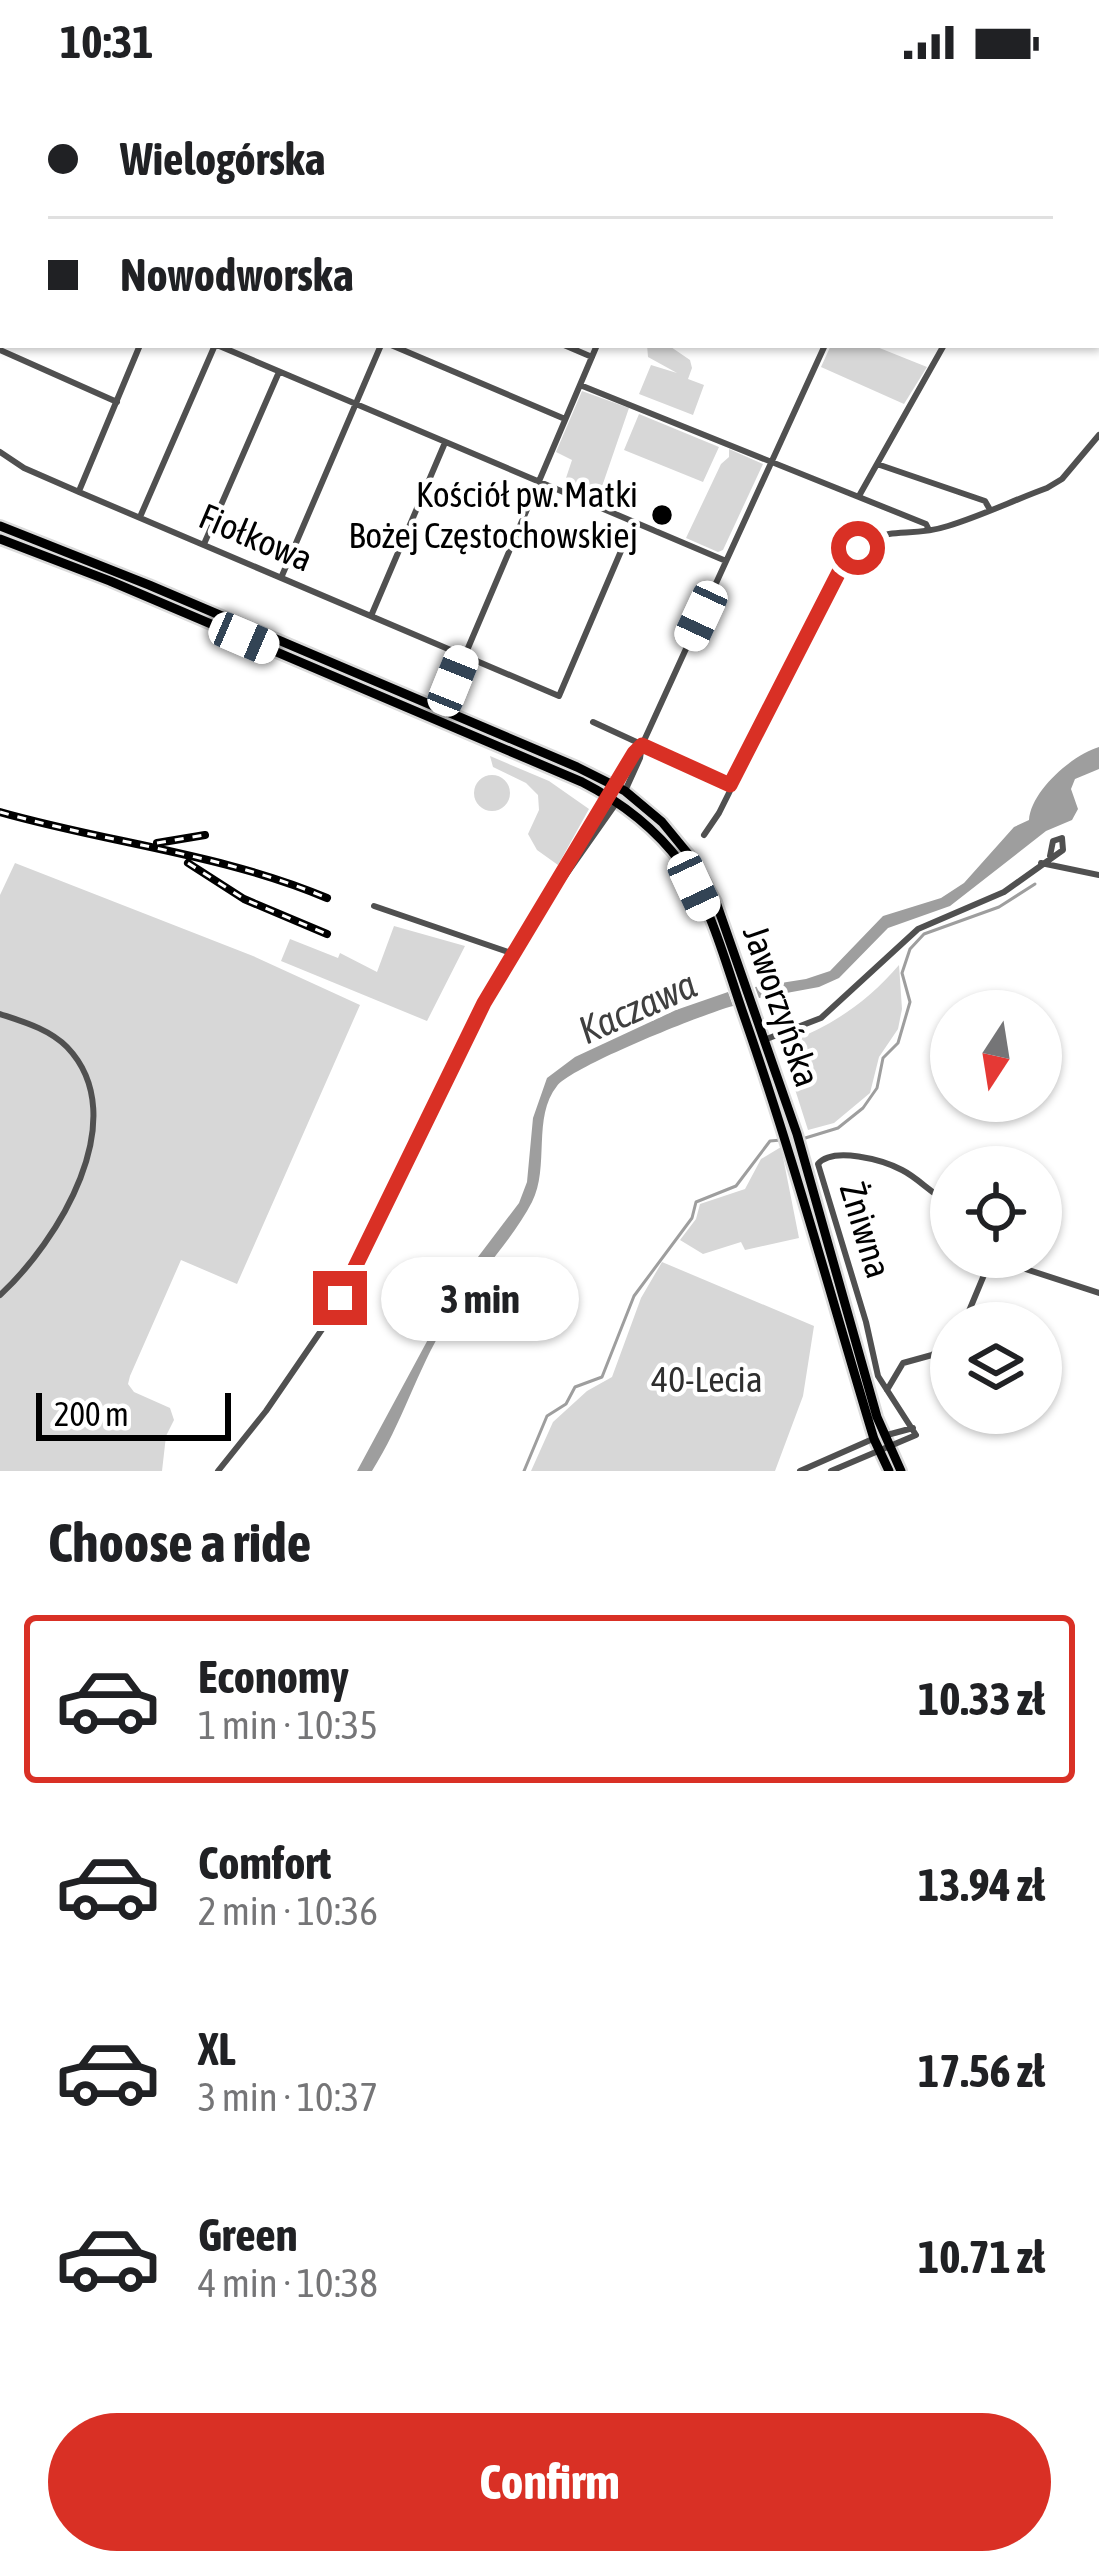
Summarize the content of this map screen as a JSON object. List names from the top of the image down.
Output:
{
  "streets": {
    "main road": ["Jaworzyńska"],
    "street": ["Fiołkowa", "Żniwna"]
  },
  "crossings": [
    ["Jaworzyńska", "Żniwna"]
  ],
  "water": ["Kaczawa"],
  "parks": ["40-Lecia"],
  "places": ["Kościół pw. Matki Bożej Częstochowskiej"],
  "scale_bar": "200 m",
  "north": "bottom",
  "page": {
    "status": "10:31",
    "banner": ["Wielogórska", "Nowodworska"],
    "bubble": "3 min",
    "scale": "200 m",
    "heading": "Choose a ride",
    "list": [
      {
        "name": "Economy",
        "note": "1 min · 10:35",
        "value": "10.33 zł"
      },
      {
        "name": "Comfort",
        "note": "2 min · 10:36",
        "value": "13.94 zł"
      },
      {
        "name": "XL",
        "note": "3 min · 10:37",
        "value": "17.56 zł"
      },
      {
        "name": "Green",
        "note": "4 min · 10:38",
        "value": "10.71 zł"
      }
    ],
    "buttons": "Confirm"
  }
}
